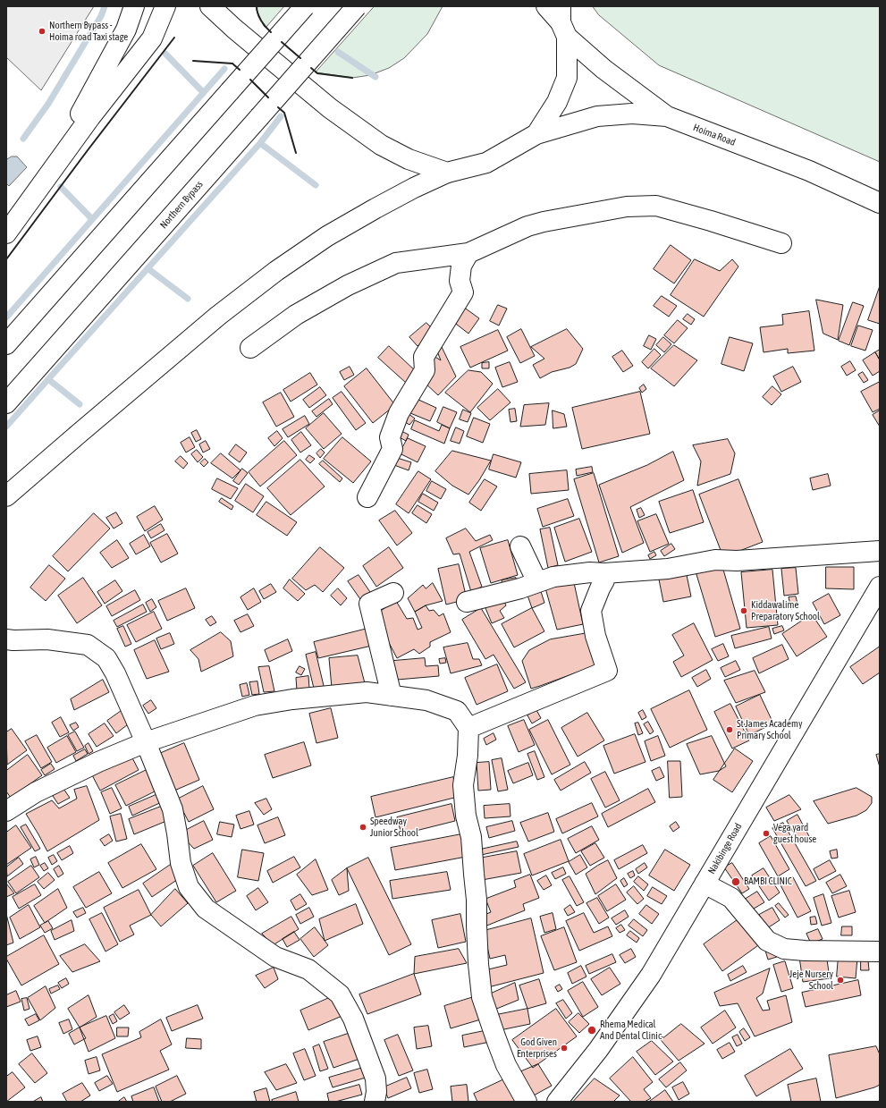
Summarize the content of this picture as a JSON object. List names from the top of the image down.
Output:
{
  "streets": {
    "main road": ["Hoima Road", "Northern Bypass", "Nakibinge Road"]
  },
  "places": [
    "Northern Bypass - Hoima road Taxi stage",
    "Kiddawalime Preparatory School",
    "St James Academy Primary School",
    "Speedway Junior School",
    "Vega yard guest house",
    "BAMBI CLINIC",
    "Jeje Nursery School",
    "Rhema Medical And Dental Clinic",
    "God Given Enterprises"
  ]
}
